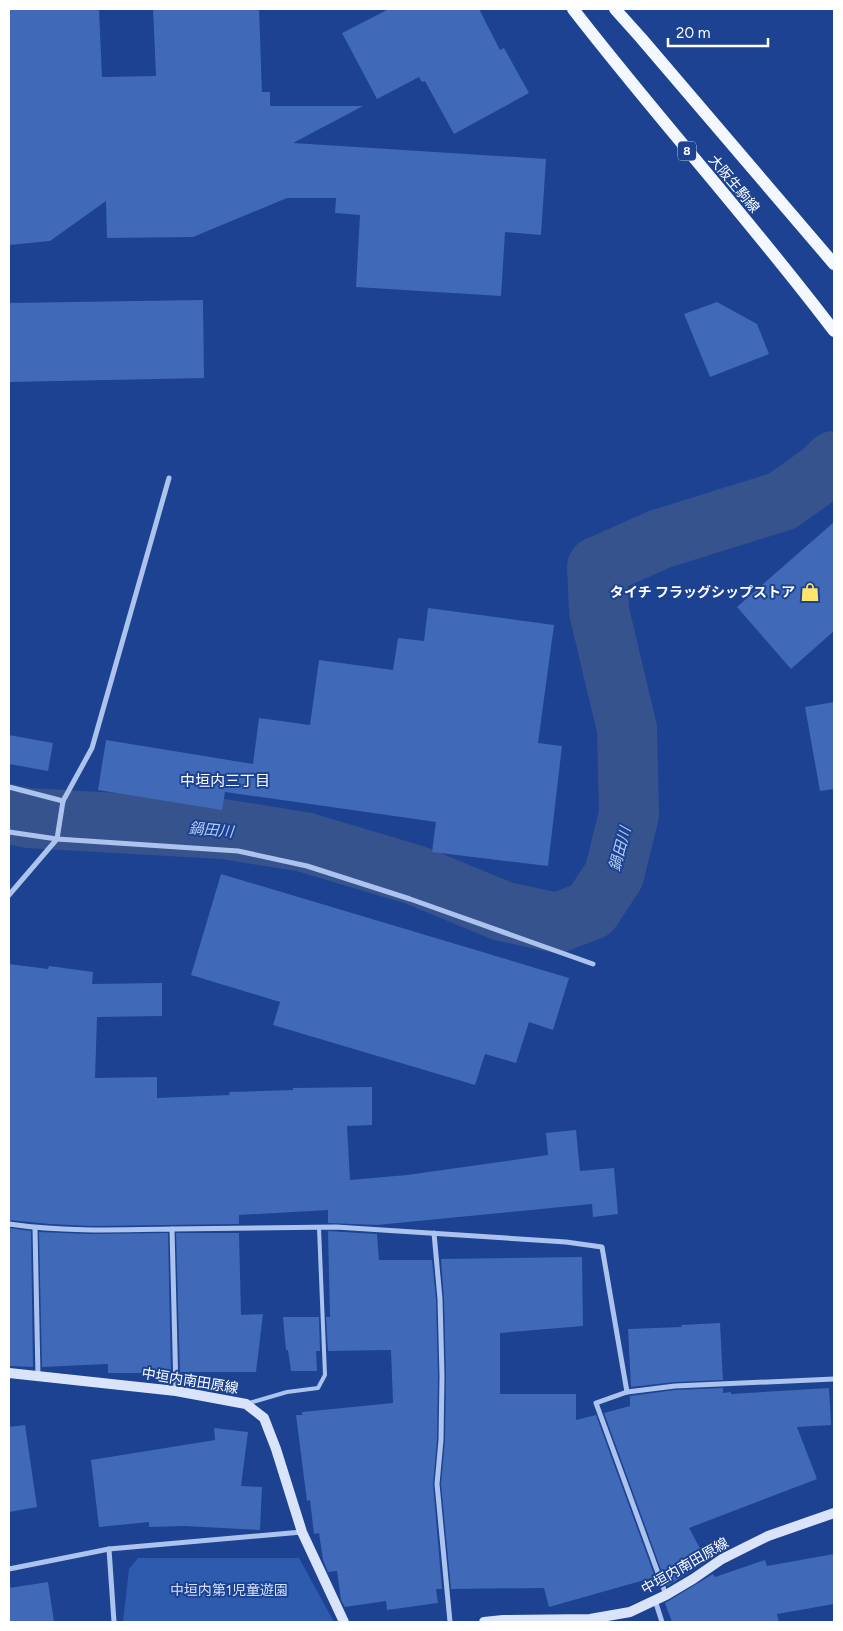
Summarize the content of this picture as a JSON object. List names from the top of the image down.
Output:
{
  "streets": {
    "main road": ["8", "大阪生駒線", "中垣内南田原線"]
  },
  "districts": ["中垣内三丁目"],
  "water": ["鍋田川"],
  "parks": ["中垣内第1児童遊園"],
  "places": {
    "shop": ["タイチ フラッグシップストア"]
  },
  "scale_bar": "20 m"
}
